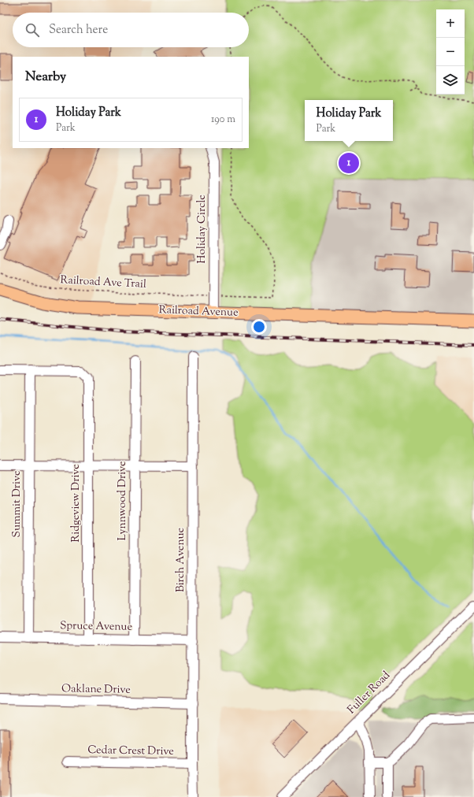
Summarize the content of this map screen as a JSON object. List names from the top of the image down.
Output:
{
  "streets": {
    "main road": ["Railroad Avenue"],
    "street": [
      "Holiday Circle",
      "Lynnwood Drive",
      "Ridgeview Drive",
      "Summit Drive",
      "Birch Avenue",
      "Spruce Avenue",
      "Oaklane Drive",
      "Fuller Road",
      "Cedar Crest Drive"
    ],
    "path": ["Railroad Ave Trail"]
  },
  "crossings": [
    ["Holiday Circle", "Railroad Avenue"],
    ["Lynnwood Drive", "Spruce Avenue"],
    ["Ridgeview Drive", "Summit Drive"],
    ["Ridgeview Drive", "Spruce Avenue"],
    ["Summit Drive", "Spruce Avenue"],
    ["Birch Avenue", "Spruce Avenue"],
    ["Birch Avenue", "Oaklane Drive"],
    ["Birch Avenue", "Cedar Crest Drive"]
  ],
  "page": {
    "map_buttons": ["+", "−"],
    "search": "Search here",
    "heading": "Nearby",
    "list": [
      {
        "mark": "1",
        "name": "Holiday Park",
        "note": "Park",
        "value": "190 m"
      }
    ],
    "popup": ["Holiday Park", "Park"],
    "pins": "1"
  }
}
